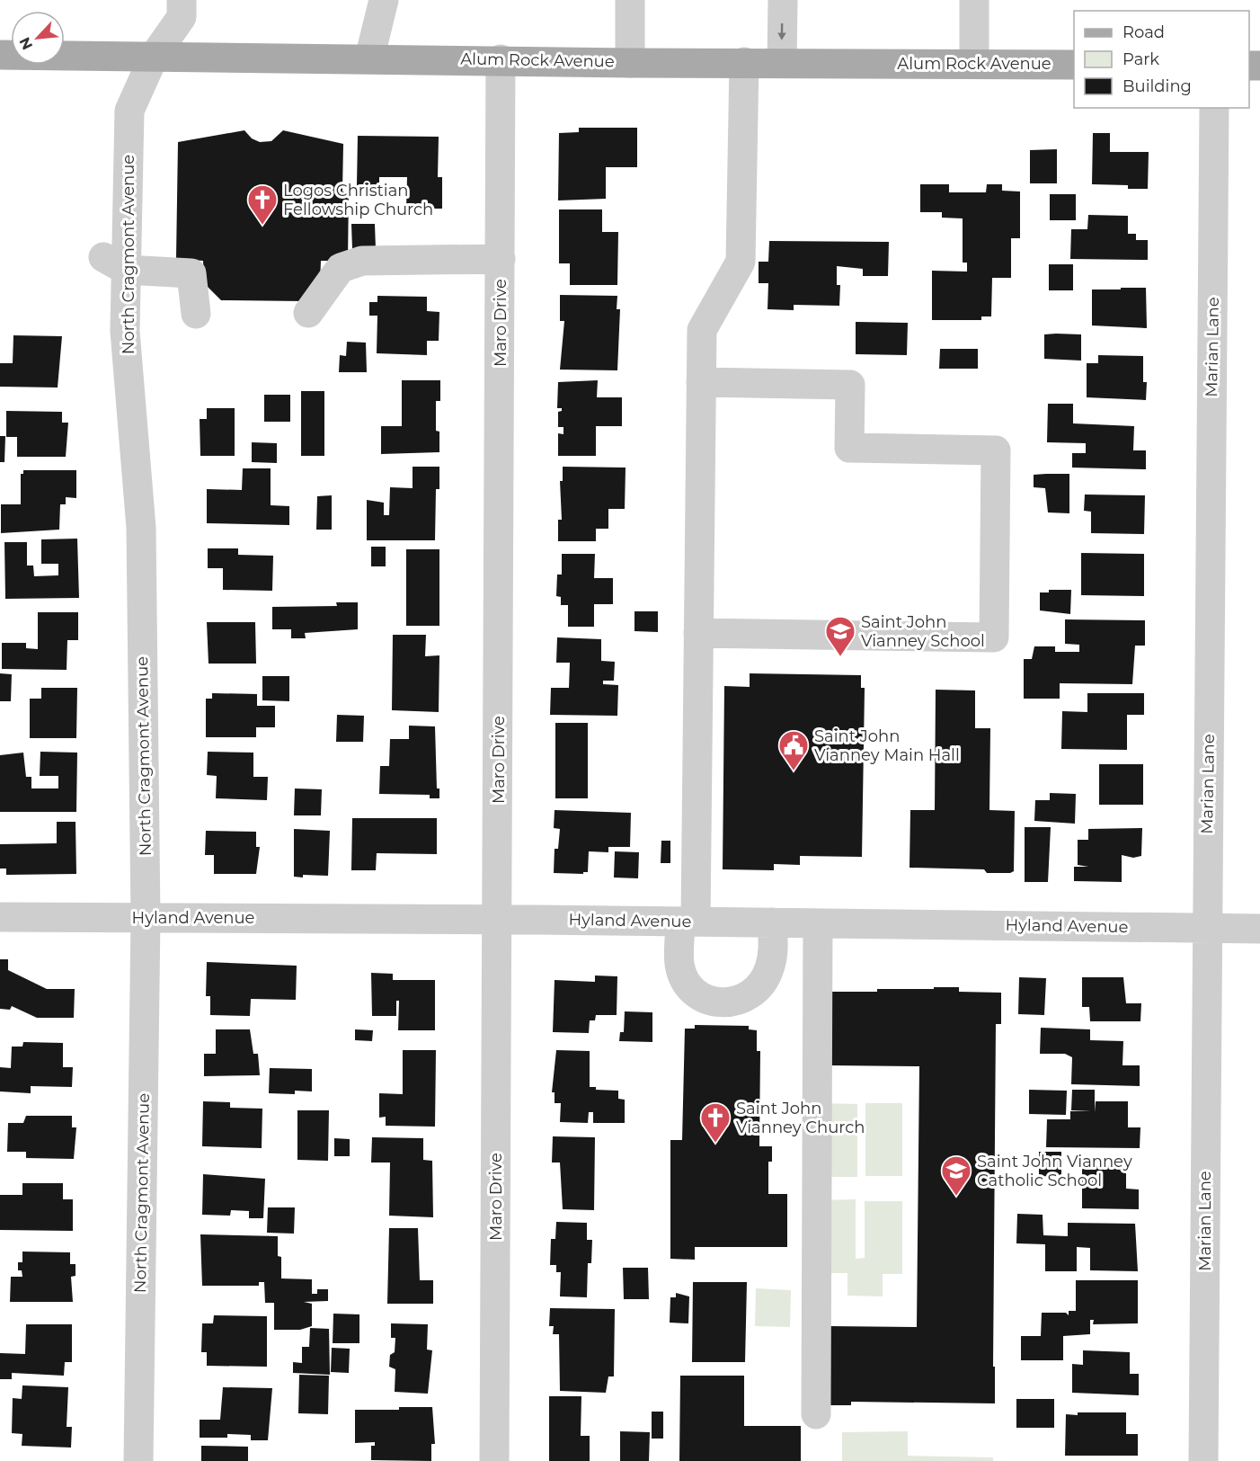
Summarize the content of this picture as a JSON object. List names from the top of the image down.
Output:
{
  "streets": {
    "main road": ["Alum Rock Avenue"],
    "street": [
      "North Cragmont Avenue",
      "Maro Drive",
      "Marian Lane",
      "Hyland Avenue"
    ]
  },
  "crossings": [
    ["Alum Rock Avenue", "North Cragmont Avenue"],
    ["Alum Rock Avenue", "Maro Drive"],
    ["North Cragmont Avenue", "Hyland Avenue"],
    ["Maro Drive", "Hyland Avenue"],
    ["Marian Lane", "Hyland Avenue"]
  ],
  "places": {
    "church": ["Logos Christian Fellowship Church", "Saint John Vianney Church"],
    "school or university": ["Saint John Vianney School", "Saint John Vianney Catholic School"],
    "public building": ["Saint John Vianney Main Hall"]
  },
  "legend": ["Road", "Park", "Building"],
  "north": "bottom left"
}
